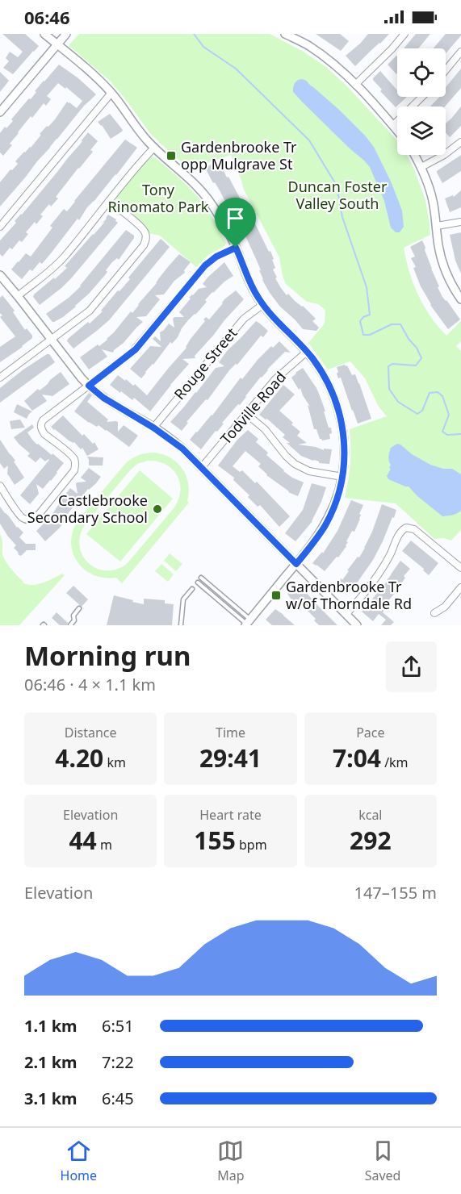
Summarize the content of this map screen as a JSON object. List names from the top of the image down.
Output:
{
  "streets": {
    "street": ["Rouge Street", "Todville Road"]
  },
  "parks": ["Duncan Foster Valley South", "Tony Rinomato Park"],
  "places": {
    "transit": ["Gardenbrooke Tr opp Mulgrave St", "Gardenbrooke Tr w/of Thorndale Rd"],
    "other": ["Castlebrooke Secondary School"]
  },
  "page": {
    "status": "06:46",
    "heading": ["Morning run", "06:46 · 4 × 1.1 km"],
    "stats": [
      ["Distance", "4.20 km"],
      ["Time", "29:41"],
      ["Pace", "7:04 /km"],
      ["Elevation", "44 m"],
      ["Heart rate", "155 bpm"],
      ["kcal", "292"]
    ],
    "chart": ["Elevation", "147–155 m"],
    "list": [
      {
        "name": "1.1 km",
        "note": "6:51"
      },
      {
        "name": "2.1 km",
        "note": "7:22"
      },
      {
        "name": "3.1 km",
        "note": "6:45"
      }
    ],
    "tabs": ["Home", "Map", "Saved"]
  }
}
